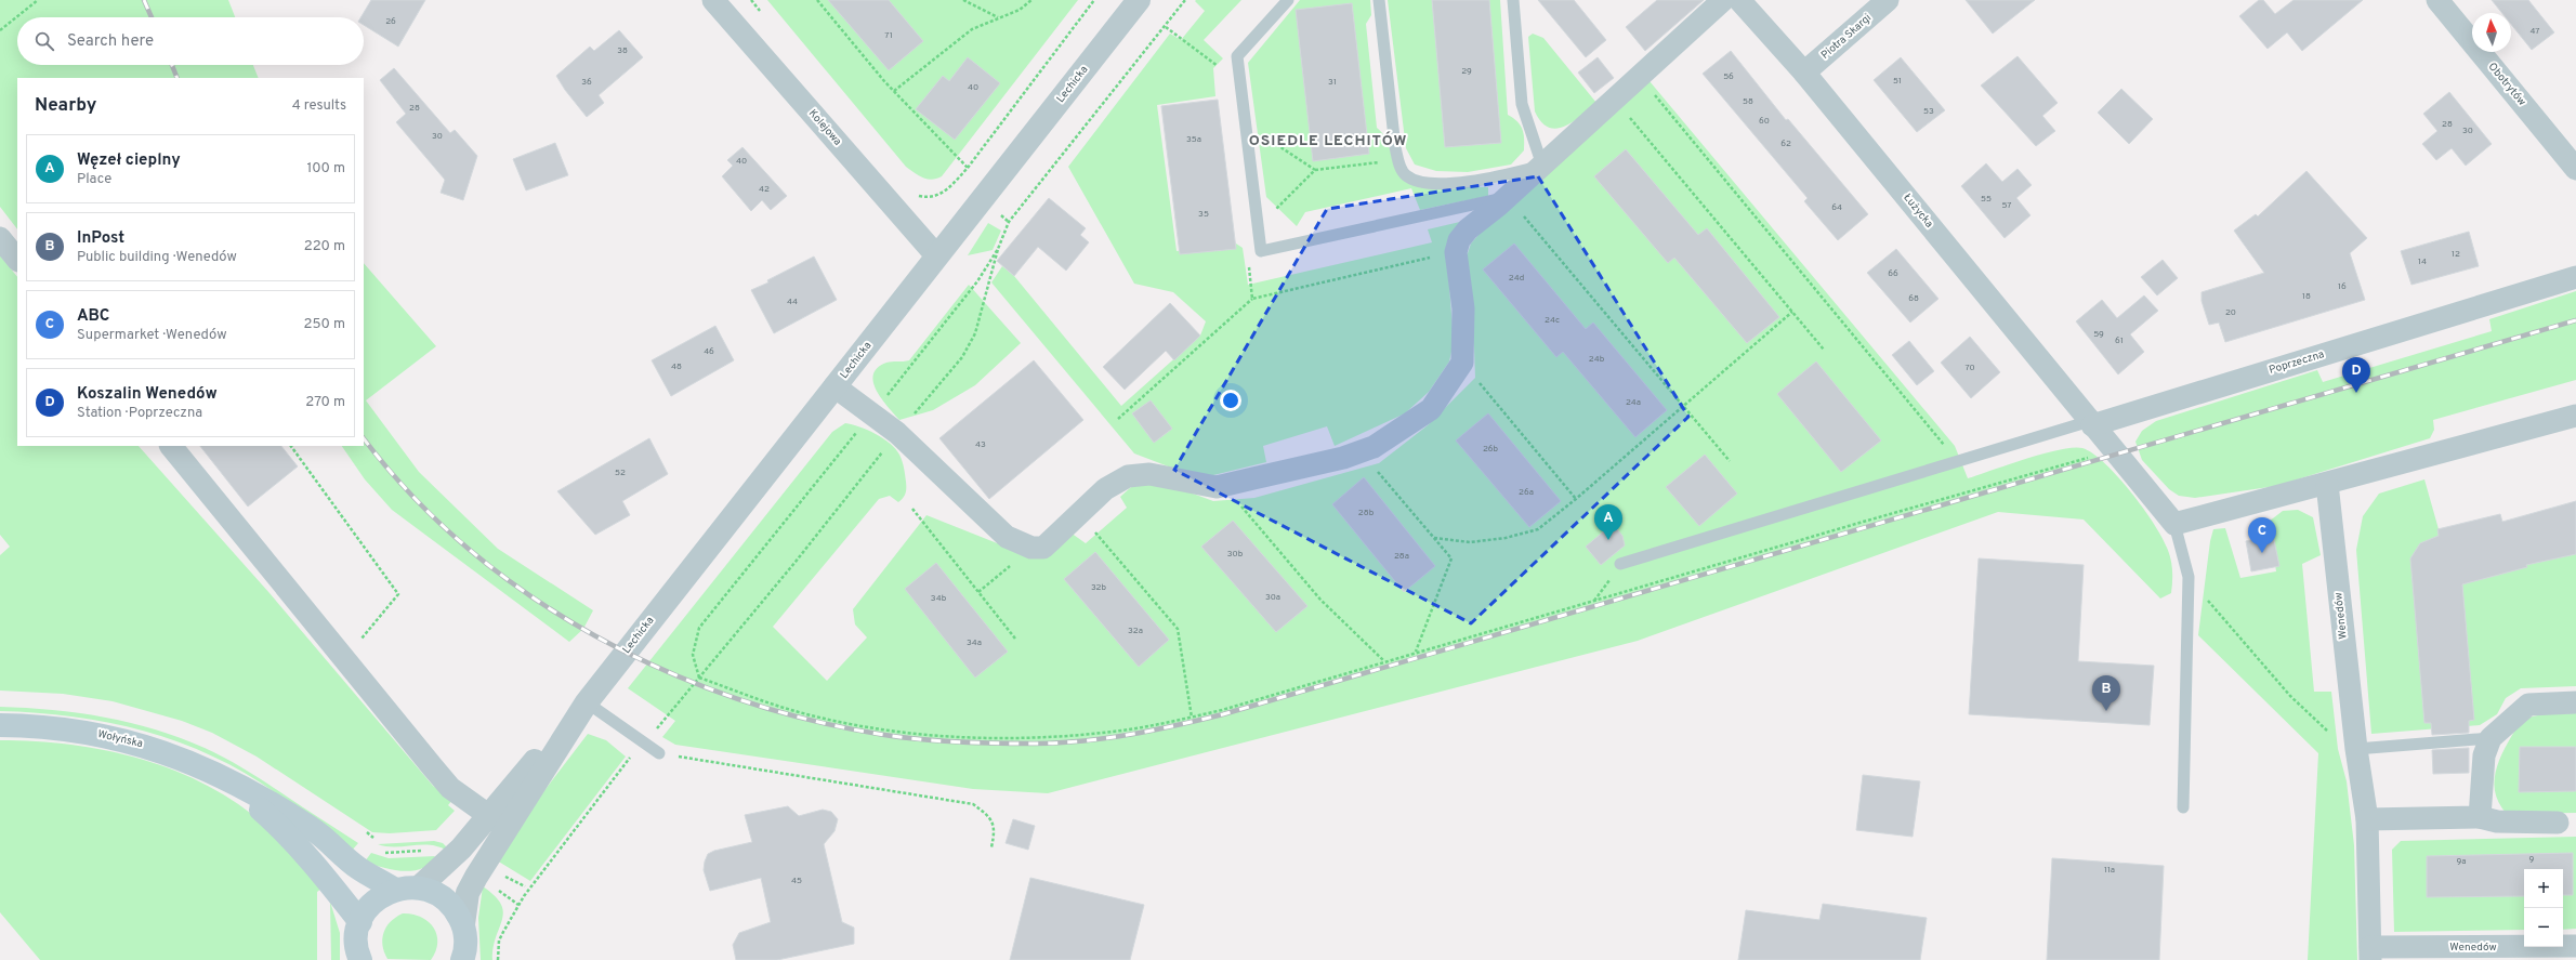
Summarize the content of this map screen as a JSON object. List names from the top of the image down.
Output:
{
  "streets": {
    "main road": ["Wołyńska"],
    "street": [
      "Piotra Skargi",
      "Lechicka",
      "Obotrytów",
      "Kolejowa",
      "Łużycka",
      "Poprzeczna",
      "Wenedów"
    ]
  },
  "crossings": [
    ["Piotra Skargi", "Łużycka"],
    ["Lechicka", "Kolejowa"],
    ["Łużycka", "Poprzeczna"]
  ],
  "districts": ["OSIEDLE LECHITÓW"],
  "house_numbers": [
    "26",
    "47",
    "71",
    "38",
    "29",
    "56",
    "51",
    "36",
    "31",
    "40",
    "58",
    "28",
    "53",
    "60",
    "28",
    "30",
    "30",
    "35a",
    "62",
    "40",
    "42",
    "55",
    "57",
    "64",
    "35",
    "12",
    "14",
    "66",
    "24d",
    "16",
    "18",
    "68",
    "44",
    "20",
    "24c",
    "59",
    "61",
    "46",
    "24b",
    "48",
    "70",
    "24a",
    "43",
    "26b",
    "52",
    "26a",
    "28b",
    "30b",
    "28a",
    "32b",
    "30a",
    "34b",
    "32a",
    "34a",
    "9",
    "9a",
    "11a",
    "45"
  ],
  "north": "top",
  "page": {
    "search": "Search here",
    "heading": ["Nearby", "4 results"],
    "list": [
      {
        "mark": "A",
        "name": "Węzeł cieplny",
        "note": "Place",
        "value": "100 m"
      },
      {
        "mark": "B",
        "name": "InPost",
        "note": "Public building · Wenedów",
        "value": "220 m"
      },
      {
        "mark": "C",
        "name": "ABC",
        "note": "Supermarket · Wenedów",
        "value": "250 m"
      },
      {
        "mark": "D",
        "name": "Koszalin Wenedów",
        "note": "Station · Poprzeczna",
        "value": "270 m"
      }
    ],
    "pins": [
      "D",
      "A",
      "C",
      "B"
    ],
    "map_buttons": ["+", "−"]
  }
}
